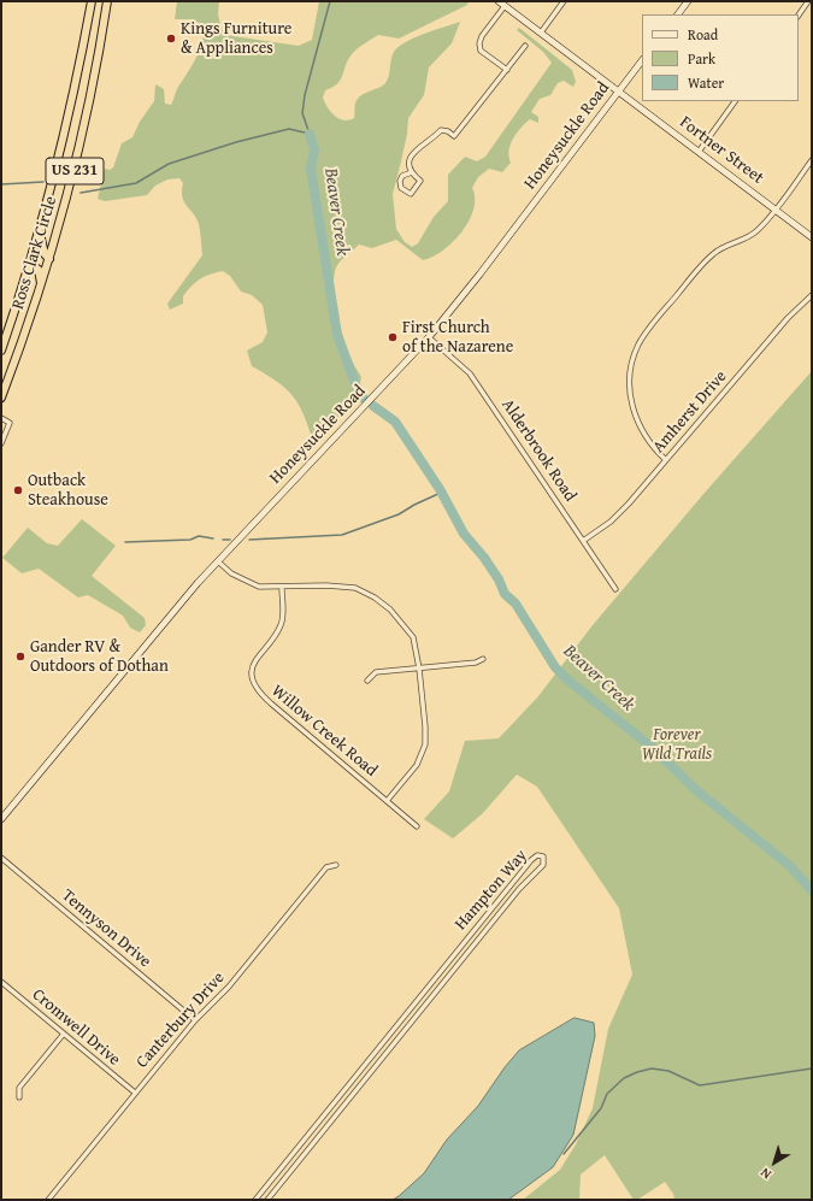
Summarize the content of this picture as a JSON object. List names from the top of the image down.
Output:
{
  "streets": {
    "highway": ["US 231", "Ross Clark Circle"],
    "main road": ["Honeysuckle Road", "Fortner Street"],
    "street": [
      "Amherst Drive",
      "Alderbrook Road",
      "Willow Creek Road",
      "Hampton Way",
      "Tennyson Drive",
      "Canterbury Drive",
      "Cromwell Drive"
    ]
  },
  "crossings": [
    ["Honeysuckle Road", "Fortner Street"],
    ["Honeysuckle Road", "Alderbrook Road"],
    ["Amherst Drive", "Alderbrook Road"],
    ["Tennyson Drive", "Canterbury Drive"],
    ["Canterbury Drive", "Cromwell Drive"]
  ],
  "water": ["Beaver Creek"],
  "parks": ["Forever Wild Trails"],
  "places": [
    "Kings Furniture & Appliances",
    "First Church of the Nazarene",
    "Outback Steakhouse",
    "Gander RV & Outdoors of Dothan"
  ],
  "legend": ["Road", "Park", "Water"],
  "north": "bottom left"
}
